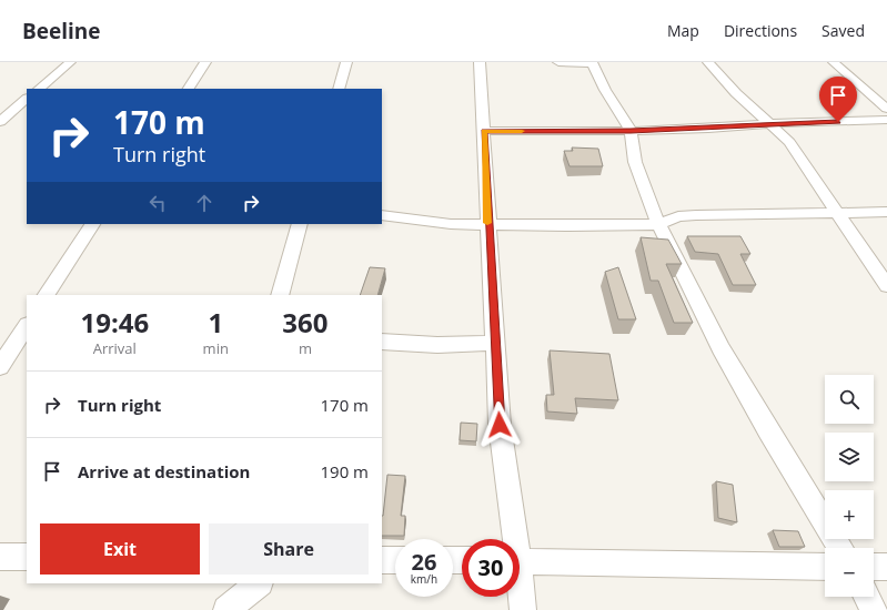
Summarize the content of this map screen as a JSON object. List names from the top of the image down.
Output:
{
  "page": {
    "header": "Beeline",
    "nav": ["Map", "Directions", "Saved"],
    "turn": ["170 m", "Turn right"],
    "eta": [
      "19:46",
      "Arrival",
      "1",
      "min",
      "360",
      "m"
    ],
    "list": [
      {
        "name": "Turn right",
        "value": "170 m"
      },
      {
        "name": "Arrive at destination",
        "value": "190 m"
      }
    ],
    "map_buttons": ["+", "−"],
    "buttons": ["Exit", "Share"],
    "speed": "26 km/h",
    "limit": "30"
  }
}
